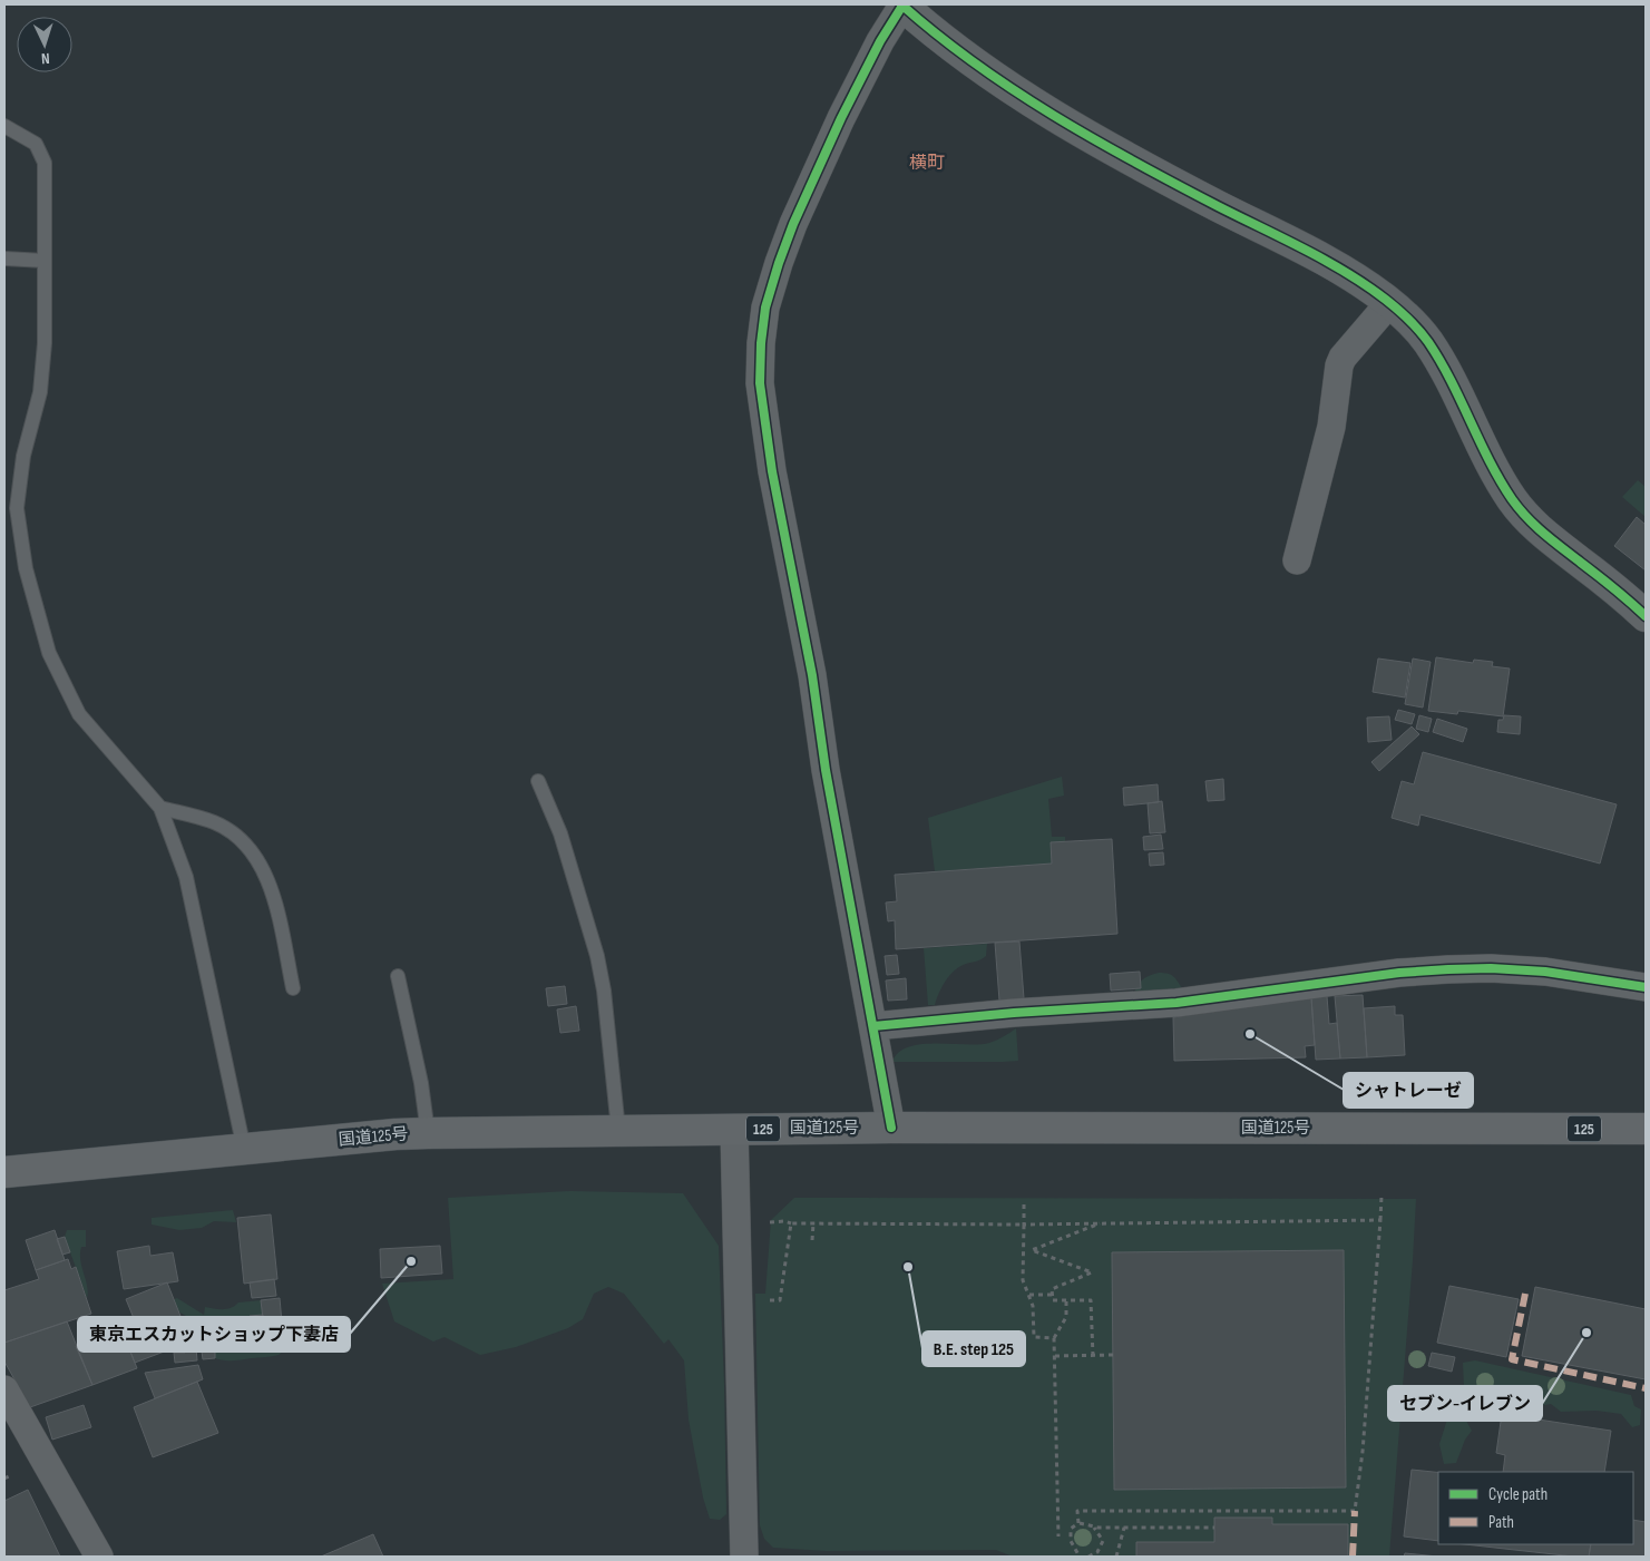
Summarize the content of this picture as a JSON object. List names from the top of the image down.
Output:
{
  "streets": {
    "highway": ["国道125号", "125"]
  },
  "districts": ["横町"],
  "places": [
    "シャトレーゼ",
    "東京エスカットショップ下妻店",
    "B.E. step 125",
    "セブン-イレブン"
  ],
  "legend": ["Cycle path", "Path"],
  "north": "bottom"
}
